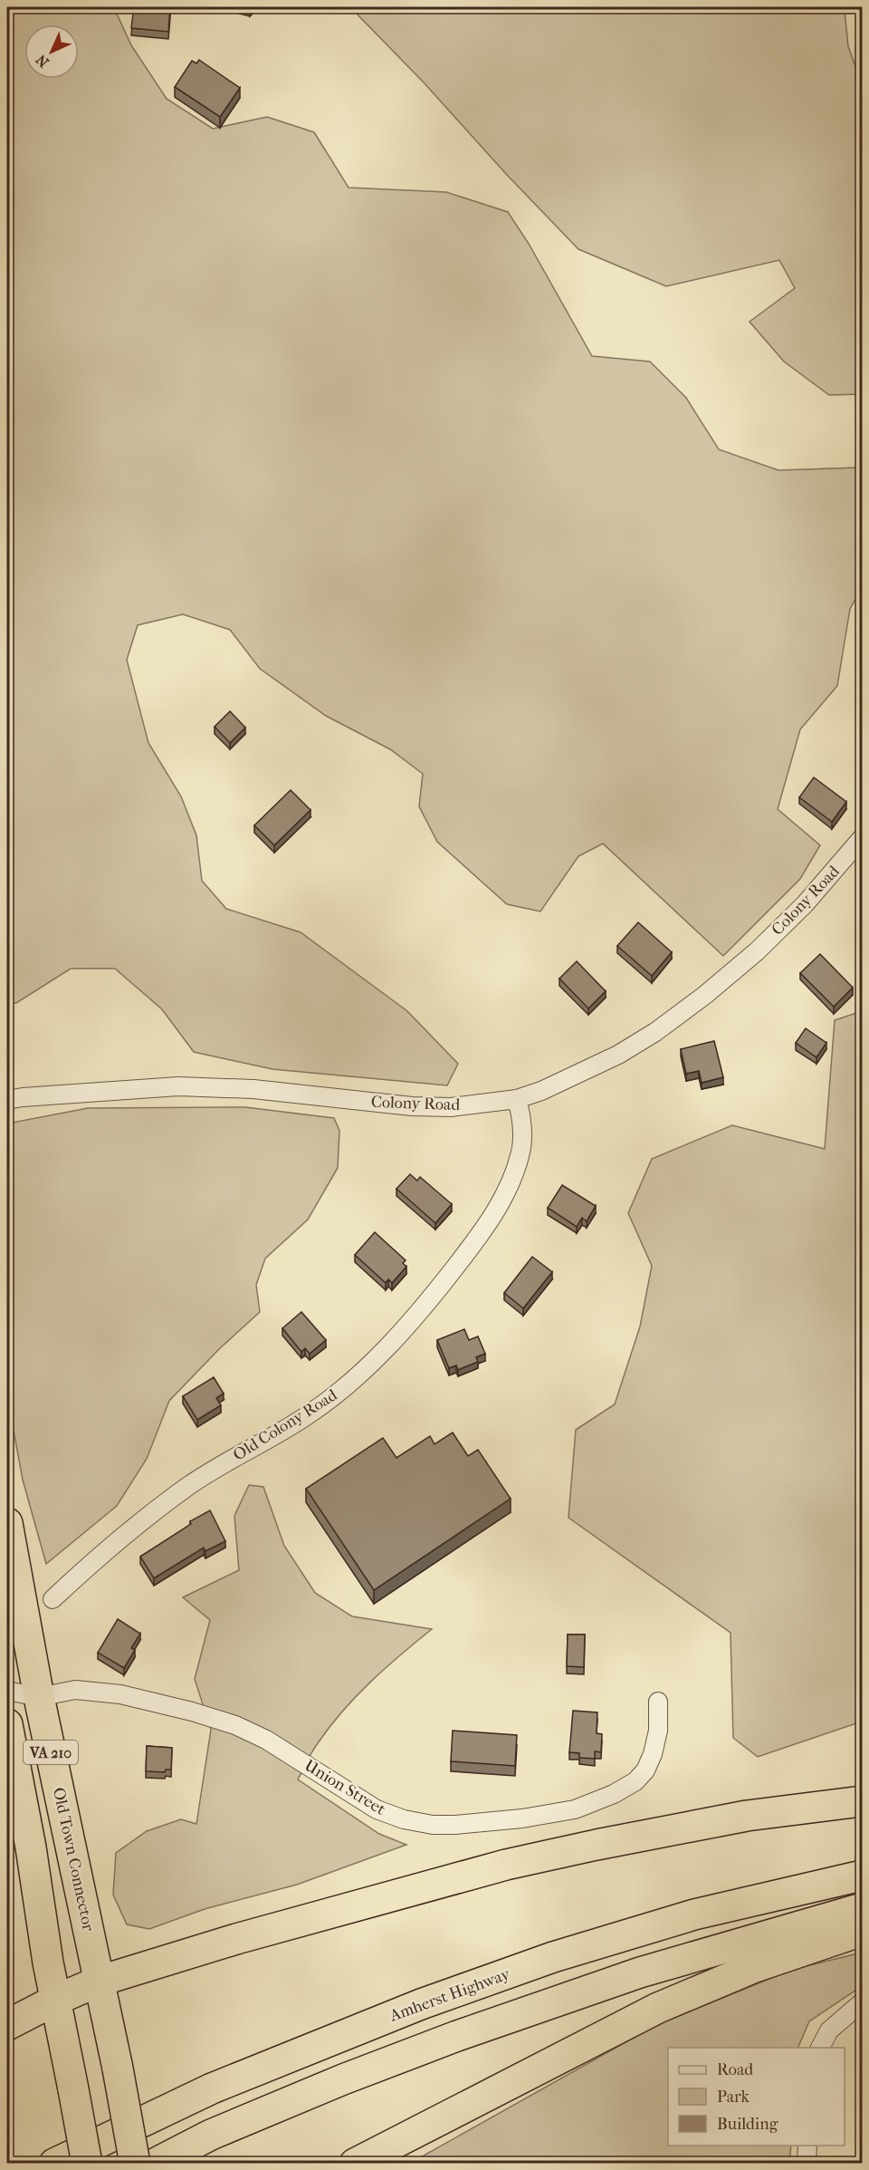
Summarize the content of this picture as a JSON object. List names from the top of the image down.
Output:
{
  "streets": {
    "highway": ["VA 210", "Old Town Connector", "Amherst Highway"],
    "street": ["Colony Road", "Old Colony Road", "Union Street"]
  },
  "crossings": [
    ["Colony Road", "Old Colony Road"],
    ["Union Street", "Old Town Connector"]
  ],
  "legend": ["Road", "Park", "Building"],
  "north": "bottom left"
}
